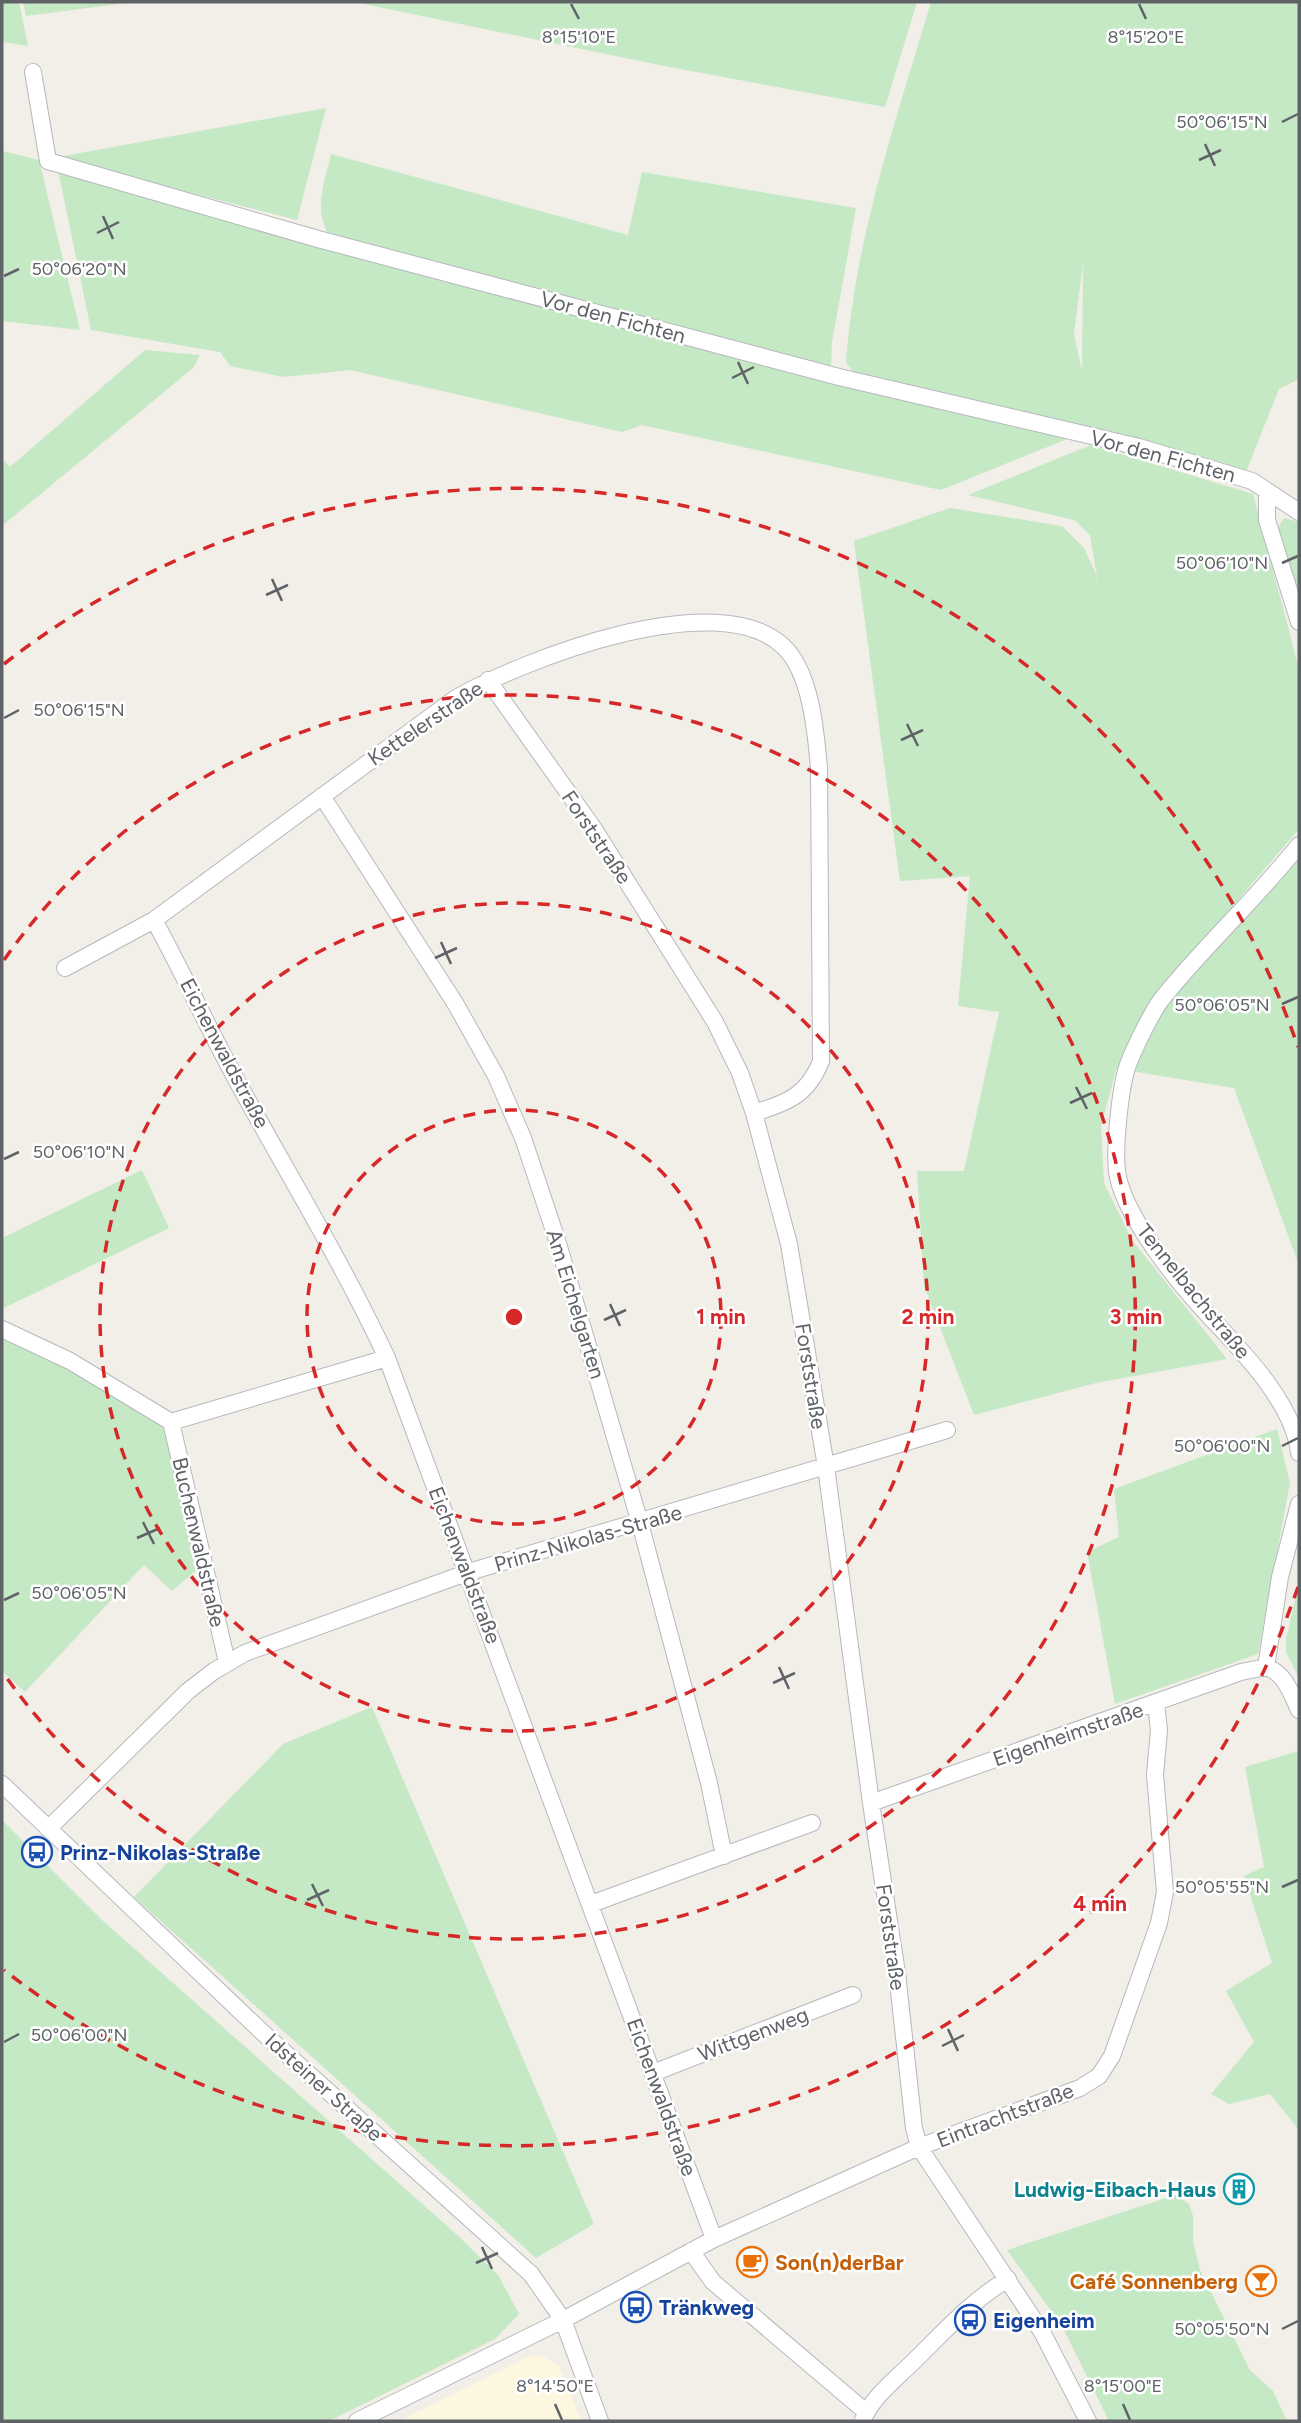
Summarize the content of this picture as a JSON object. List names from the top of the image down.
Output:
{
  "streets": {
    "street": [
      "Vor den Fichten",
      "Kettelerstraße",
      "Forststraße",
      "Eichenwaldstraße",
      "Tennelbachstraße",
      "Am Eichelgarten",
      "Prinz-Nikolas-Straße",
      "Buchenwaldstraße",
      "Eigenheimstraße",
      "Wittgenweg",
      "Idsteiner Straße",
      "Eintrachtstraße"
    ]
  },
  "crossings": [
    ["Kettelerstraße", "Forststraße"],
    ["Kettelerstraße", "Eichenwaldstraße"],
    ["Kettelerstraße", "Am Eichelgarten"],
    ["Forststraße", "Prinz-Nikolas-Straße"],
    ["Forststraße", "Eigenheimstraße"],
    ["Forststraße", "Eintrachtstraße"],
    ["Eichenwaldstraße", "Prinz-Nikolas-Straße"],
    ["Eichenwaldstraße", "Wittgenweg"],
    ["Eichenwaldstraße", "Eintrachtstraße"],
    ["Am Eichelgarten", "Prinz-Nikolas-Straße"],
    ["Prinz-Nikolas-Straße", "Buchenwaldstraße"],
    ["Prinz-Nikolas-Straße", "Idsteiner Straße"],
    ["Eigenheimstraße", "Eintrachtstraße"],
    ["Idsteiner Straße", "Eintrachtstraße"]
  ],
  "places": {
    "bus stop": ["Prinz-Nikolas-Straße", "Tränkweg", "Eigenheim"],
    "building": ["Ludwig-Eibach-Haus"],
    "cafe": ["Son(n)derBar"],
    "bar": ["Café Sonnenberg"]
  },
  "coordinates": [
    "8°15'10\"E",
    "8°15'20\"E",
    "50°06'15\"N",
    "50°06'20\"N",
    "50°06'10\"N",
    "50°06'05\"N",
    "50°06'00\"N",
    "50°05'55\"N",
    "50°05'50\"N",
    "8°14'50\"E",
    "8°15'00\"E"
  ],
  "rings": [
    "1 min",
    "2 min",
    "3 min",
    "4 min"
  ]
}
